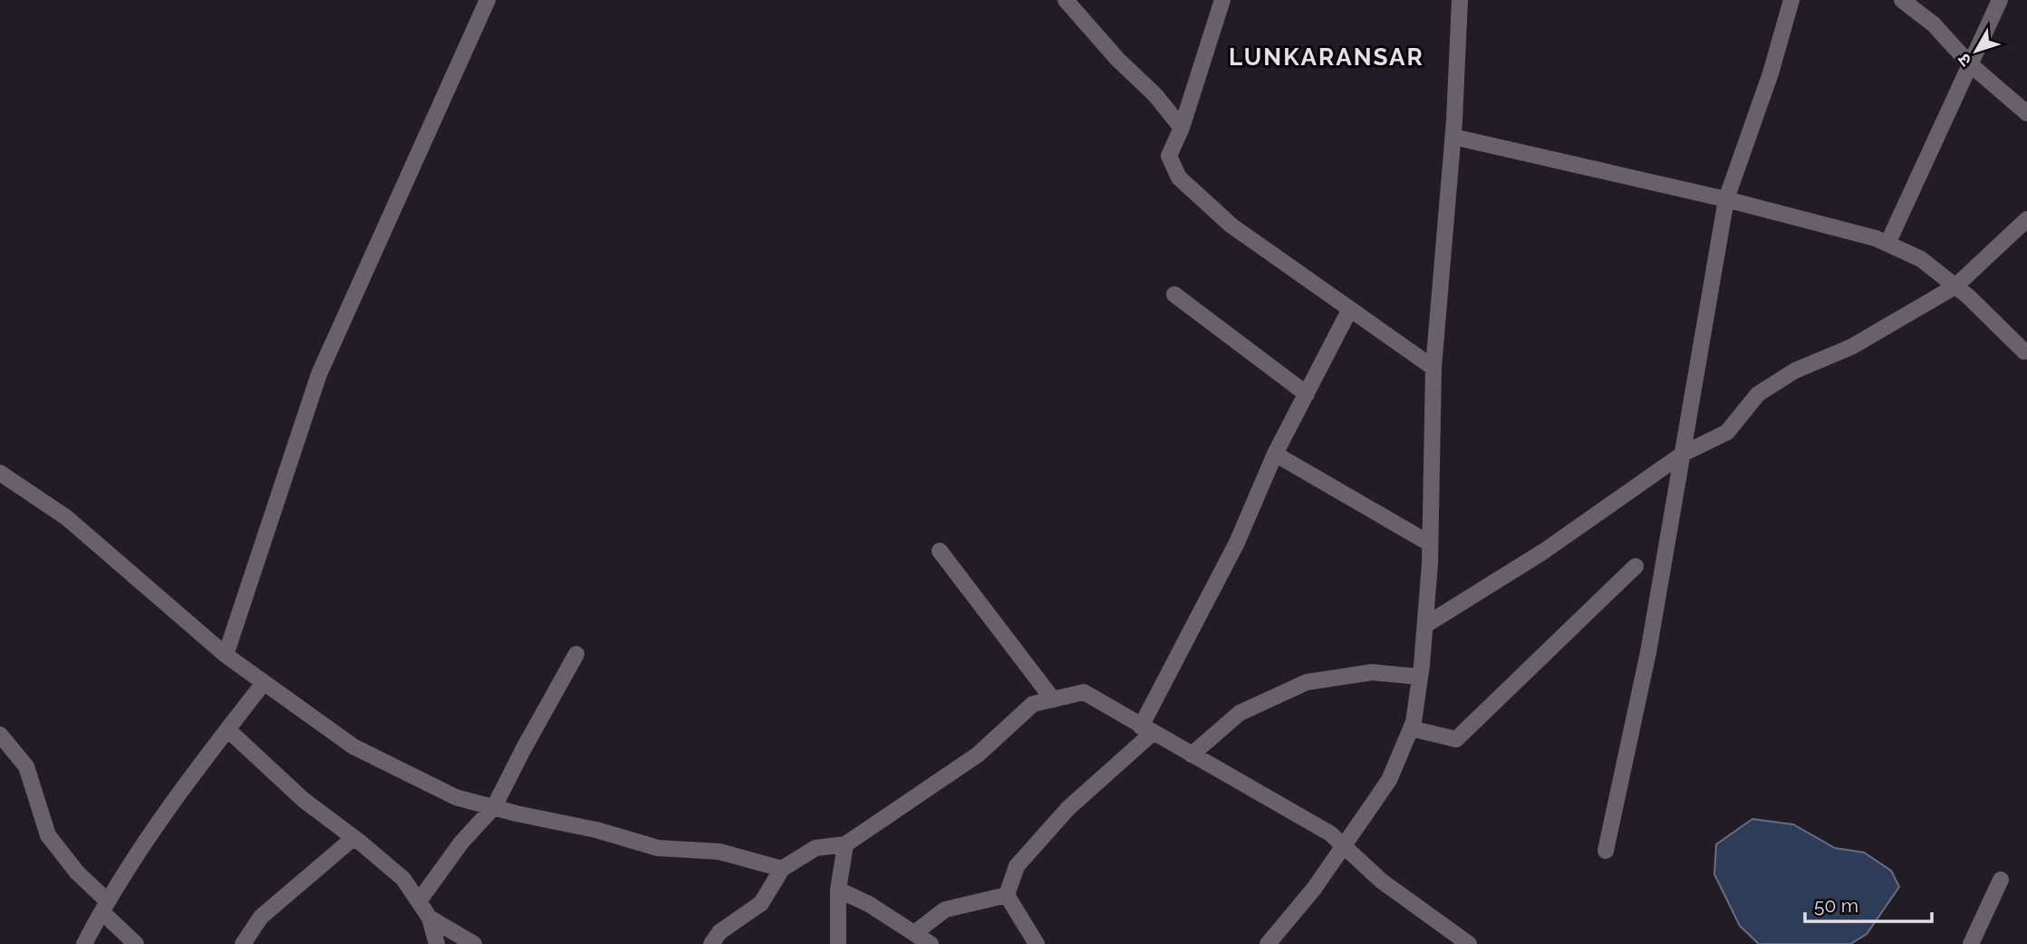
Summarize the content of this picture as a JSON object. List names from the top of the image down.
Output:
{
  "districts": ["LUNKARANSAR"],
  "scale_bar": "50 m",
  "north": "bottom left"
}
